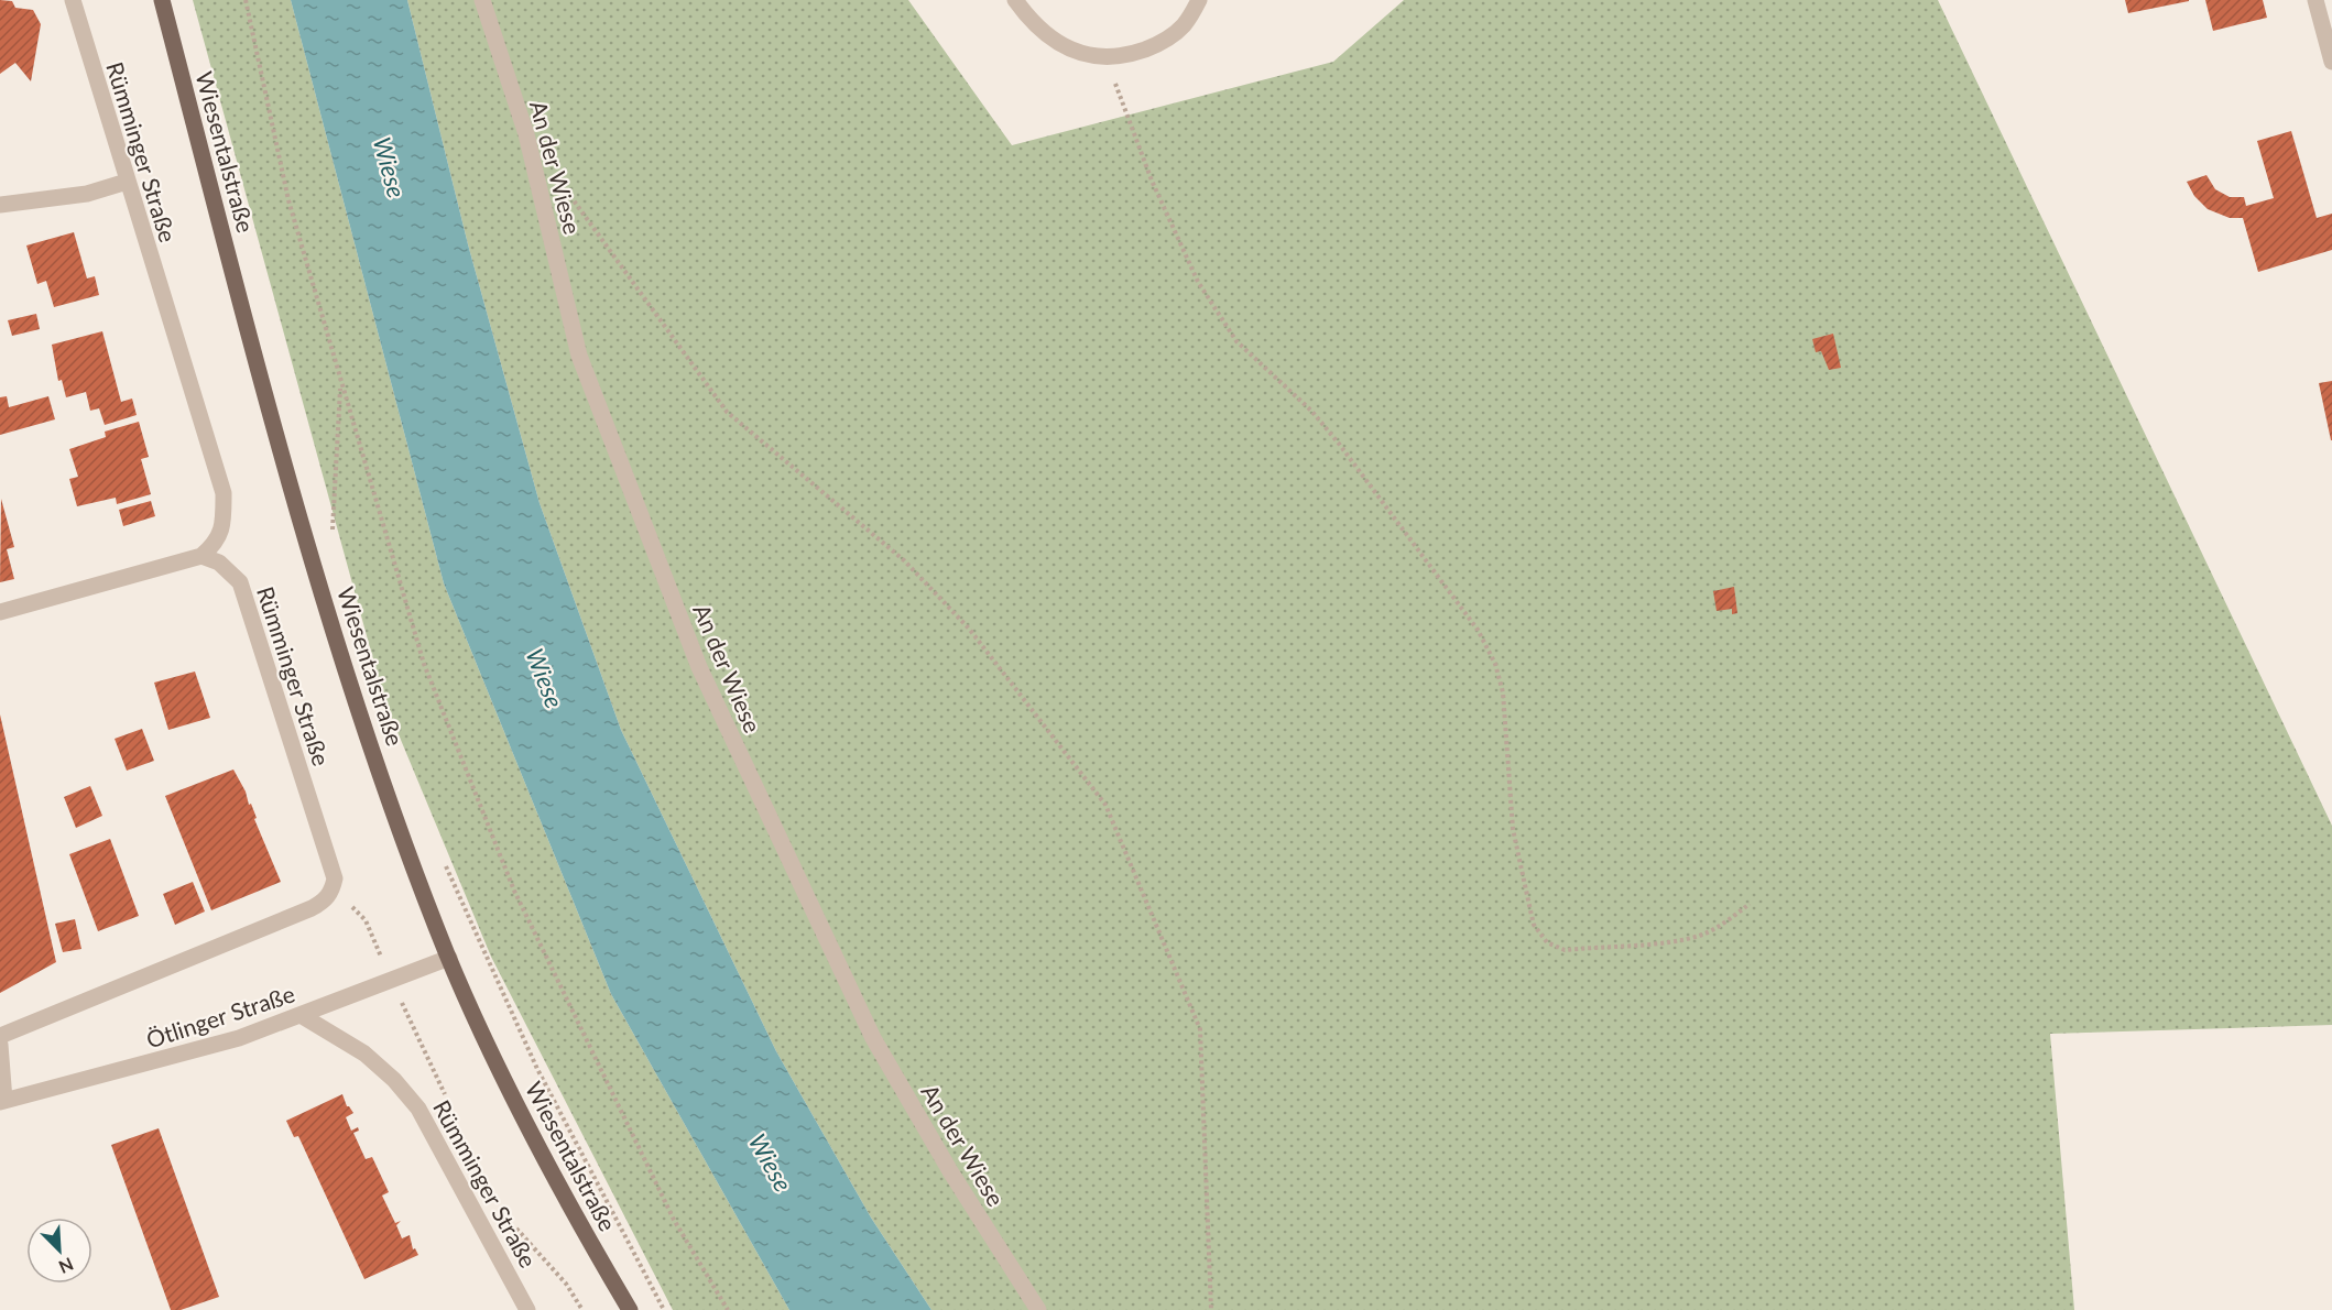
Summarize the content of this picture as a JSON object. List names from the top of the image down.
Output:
{
  "streets": {
    "main road": ["Wiesentalstraße"],
    "street": ["Rümminger Straße", "An der Wiese", "Ötlinger Straße"]
  },
  "crossings": [
    ["Rümminger Straße", "Ötlinger Straße"],
    ["Wiesentalstraße", "Ötlinger Straße"]
  ],
  "water": ["Wiese"],
  "north": "bottom right"
}
